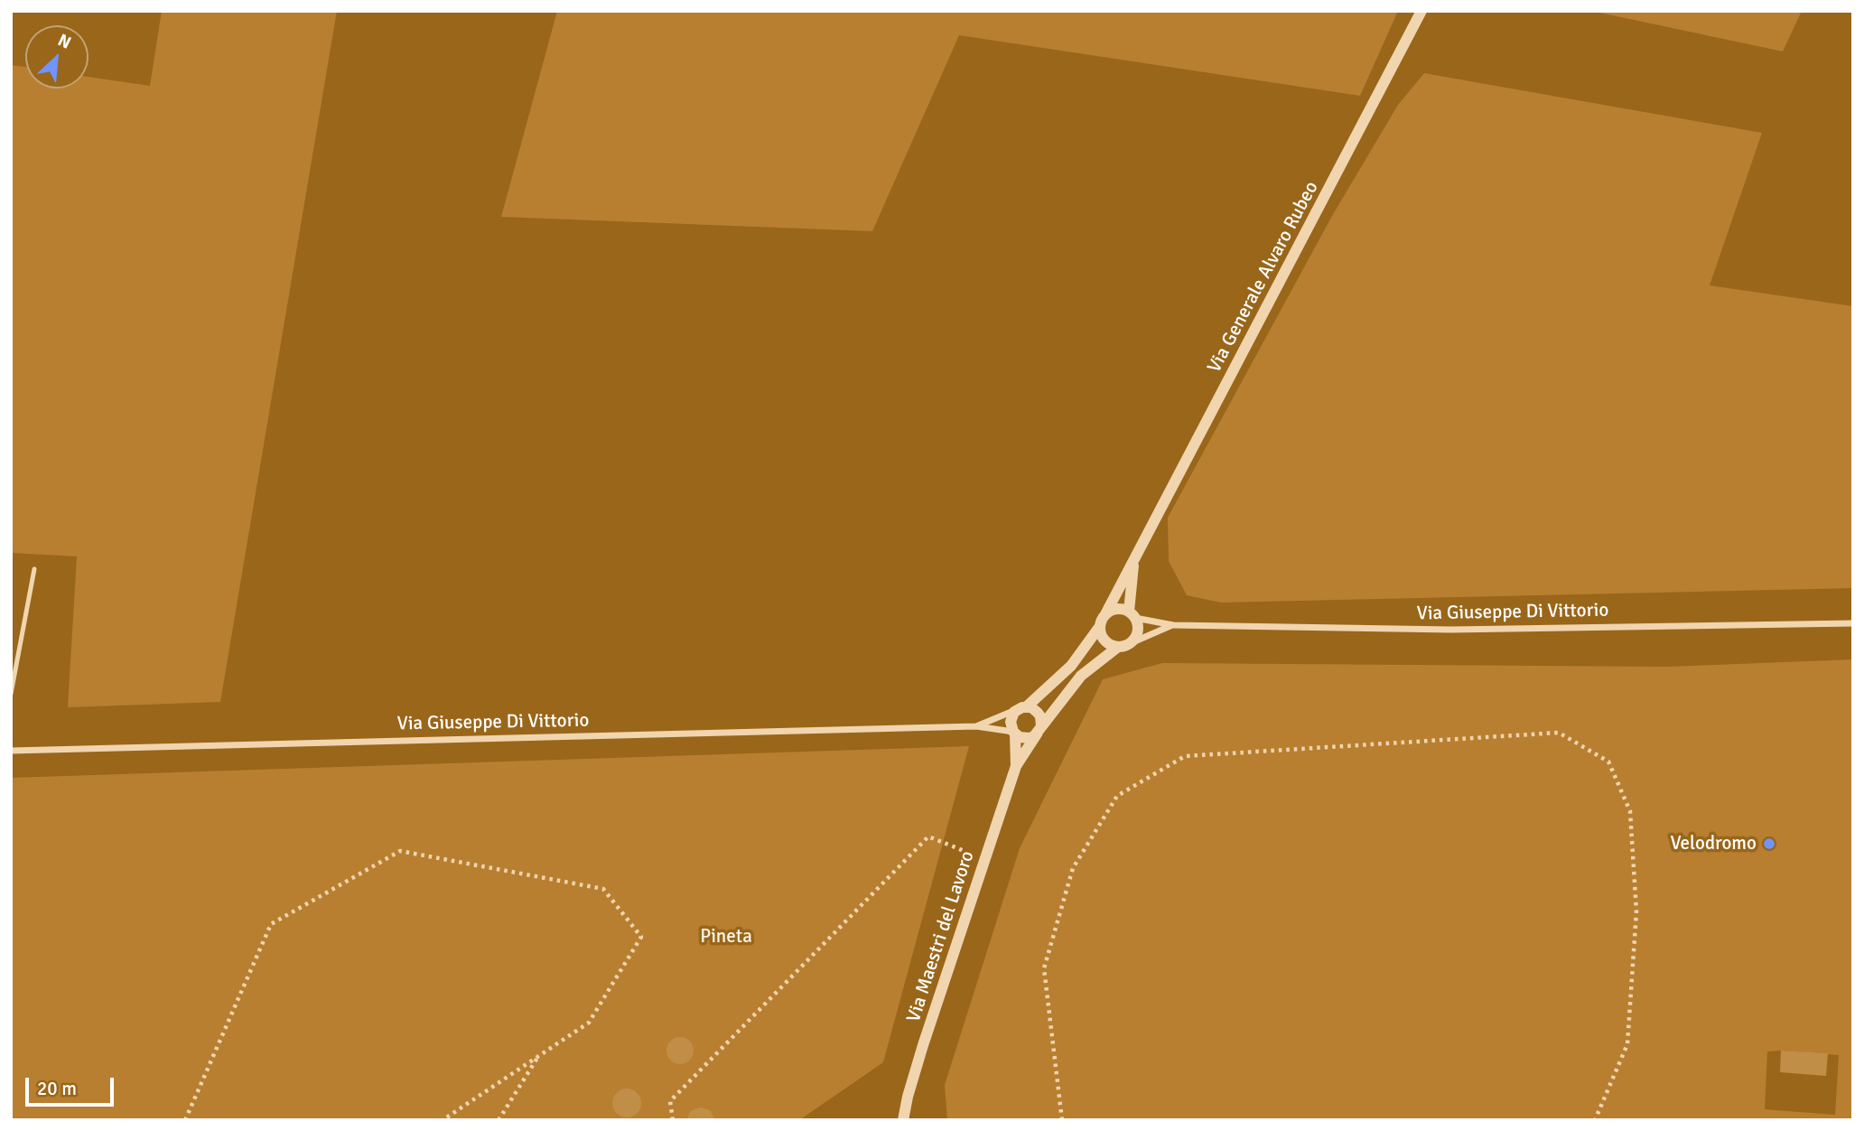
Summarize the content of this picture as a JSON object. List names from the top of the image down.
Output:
{
  "streets": {
    "street": ["Via Generale Alvaro Rubeo", "Via Giuseppe Di Vittorio", "Via Maestri del Lavoro"]
  },
  "crossings": [
    ["Via Generale Alvaro Rubeo", "Via Giuseppe Di Vittorio"],
    ["Via Generale Alvaro Rubeo", "Via Maestri del Lavoro"],
    ["Via Giuseppe Di Vittorio", "Via Maestri del Lavoro"]
  ],
  "parks": ["Pineta"],
  "places": ["Velodromo"],
  "scale_bar": "20 m",
  "north": "top right"
}
